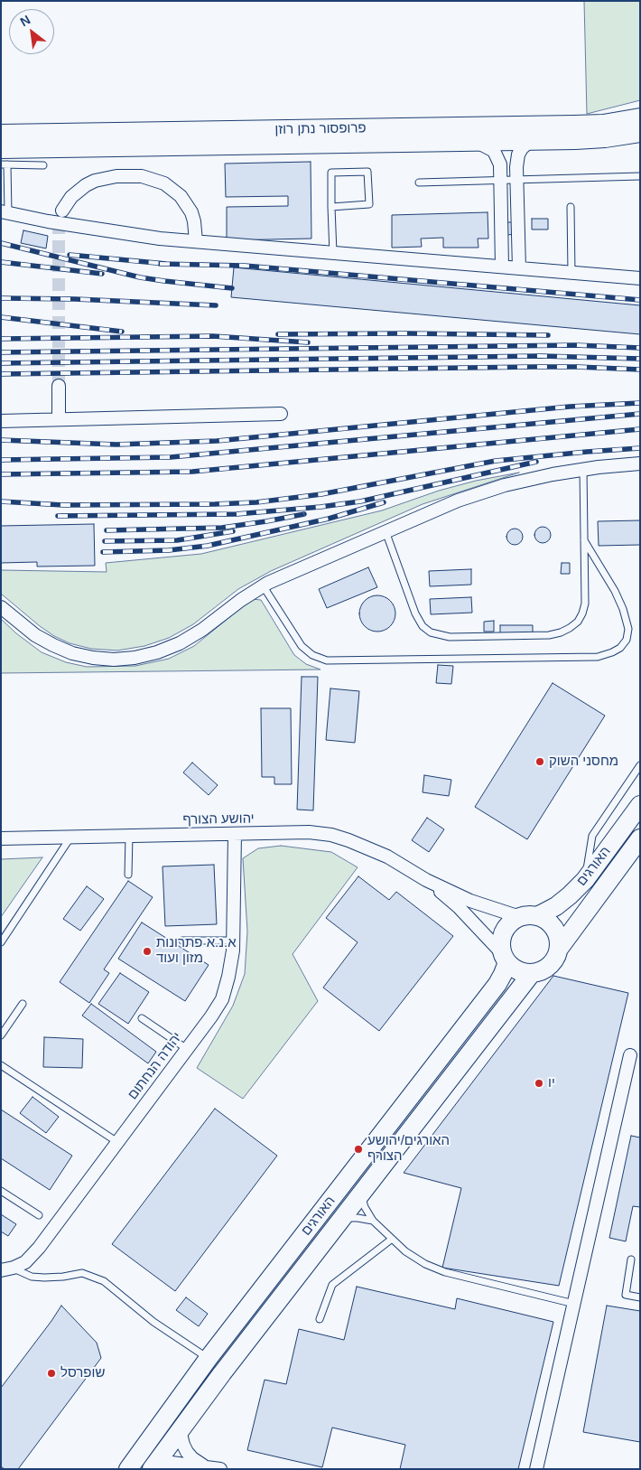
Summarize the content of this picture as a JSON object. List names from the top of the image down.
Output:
{
  "streets": {
    "street": [
      "פרופסור נתן רוזן",
      "יהושע הצורף",
      "האורגים",
      "יהודה הנחתום"
    ]
  },
  "crossings": [
    ["יהושע הצורף", "האורגים"],
    ["יהושע הצורף", "יהודה הנחתום"]
  ],
  "places": [
    "מחסני השוק",
    "א.נ.א פתרונות מזון ועוד",
    "יו",
    "האורגים/יהושע הצורף",
    "שופרסל"
  ],
  "north": "top left"
}
